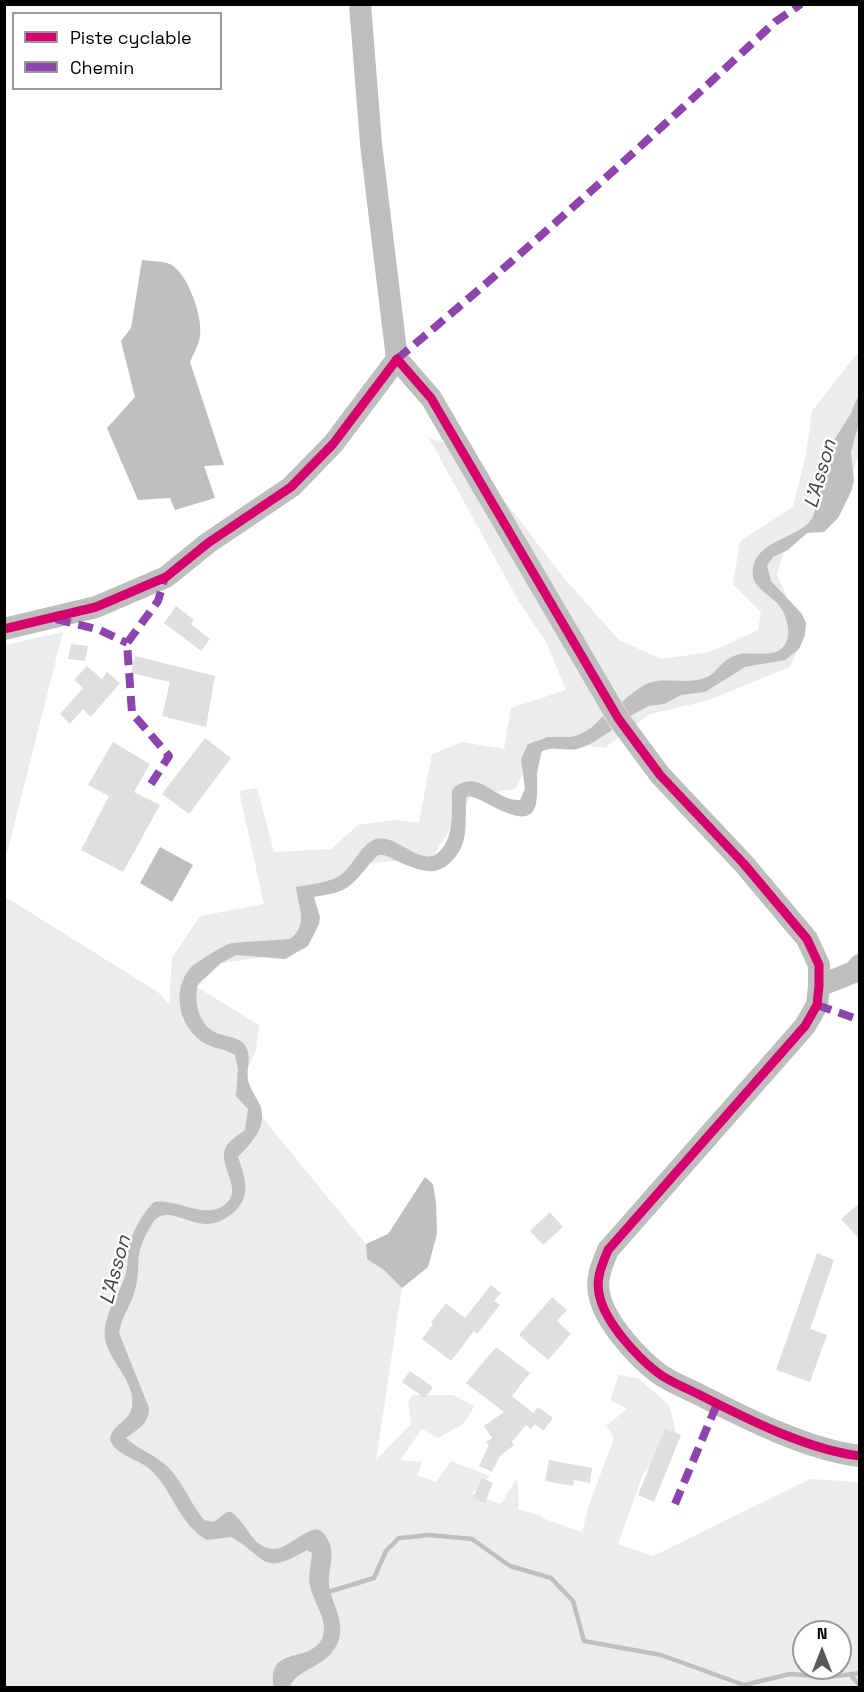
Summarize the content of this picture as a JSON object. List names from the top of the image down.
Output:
{
  "water": ["L'Asson"],
  "legend": ["Piste cyclable", "Chemin"],
  "north": "top"
}
